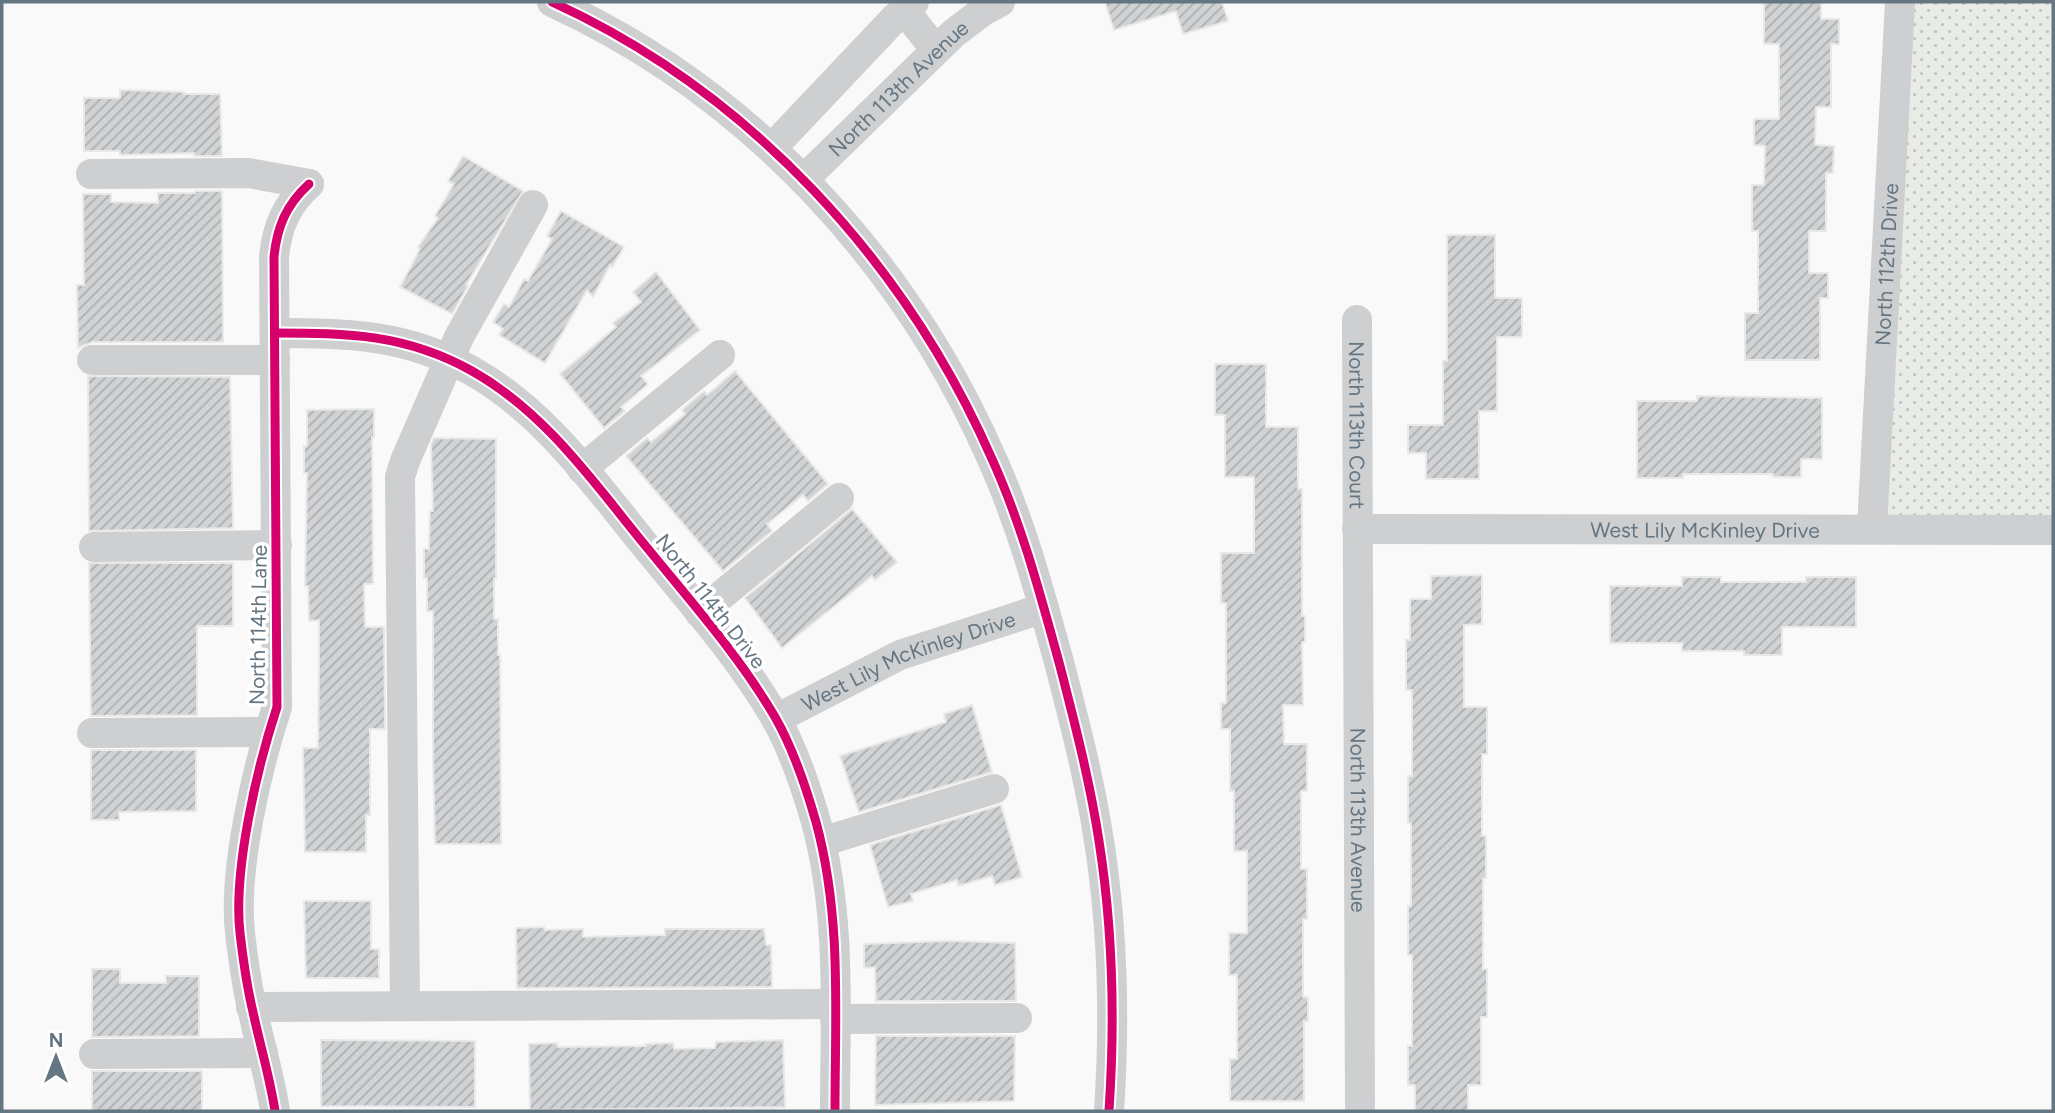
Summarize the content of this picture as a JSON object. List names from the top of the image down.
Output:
{
  "streets": {
    "street": [
      "North 113th Avenue",
      "North 112th Drive",
      "North 113th Court",
      "West Lily McKinley Drive",
      "North 114th Drive",
      "North 114th Lane"
    ]
  },
  "crossings": [
    ["North 113th Avenue", "North 113th Court"],
    ["North 113th Avenue", "West Lily McKinley Drive"],
    ["North 112th Drive", "West Lily McKinley Drive"],
    ["North 113th Court", "West Lily McKinley Drive"],
    ["West Lily McKinley Drive", "North 114th Drive"],
    ["North 114th Drive", "North 114th Lane"]
  ],
  "north": "top"
}
